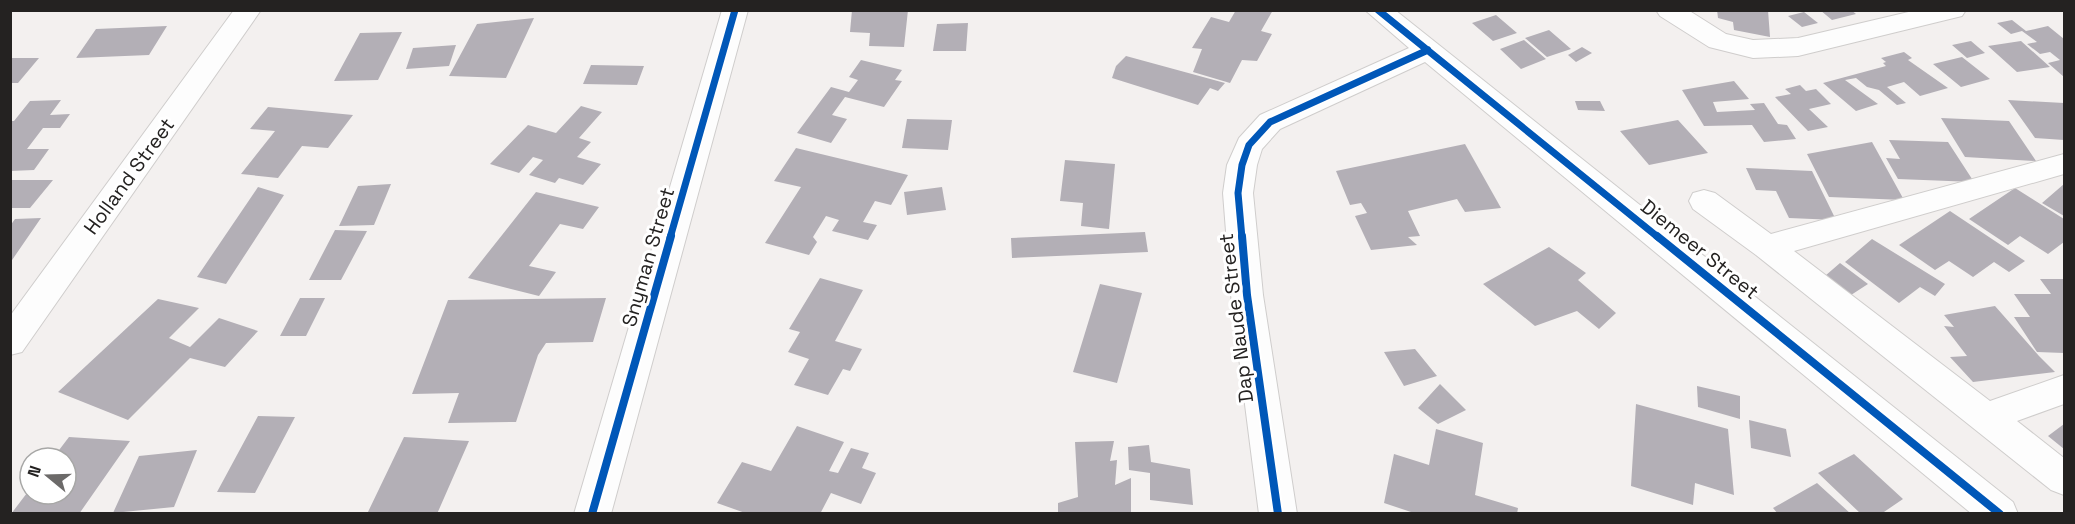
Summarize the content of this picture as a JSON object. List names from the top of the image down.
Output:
{
  "streets": {
    "street": [
      "Holland Street",
      "Diemeer Street",
      "Snyman Street",
      "Dap Naude Street"
    ]
  },
  "crossings": [
    ["Diemeer Street", "Dap Naude Street"]
  ],
  "north": "left"
}
